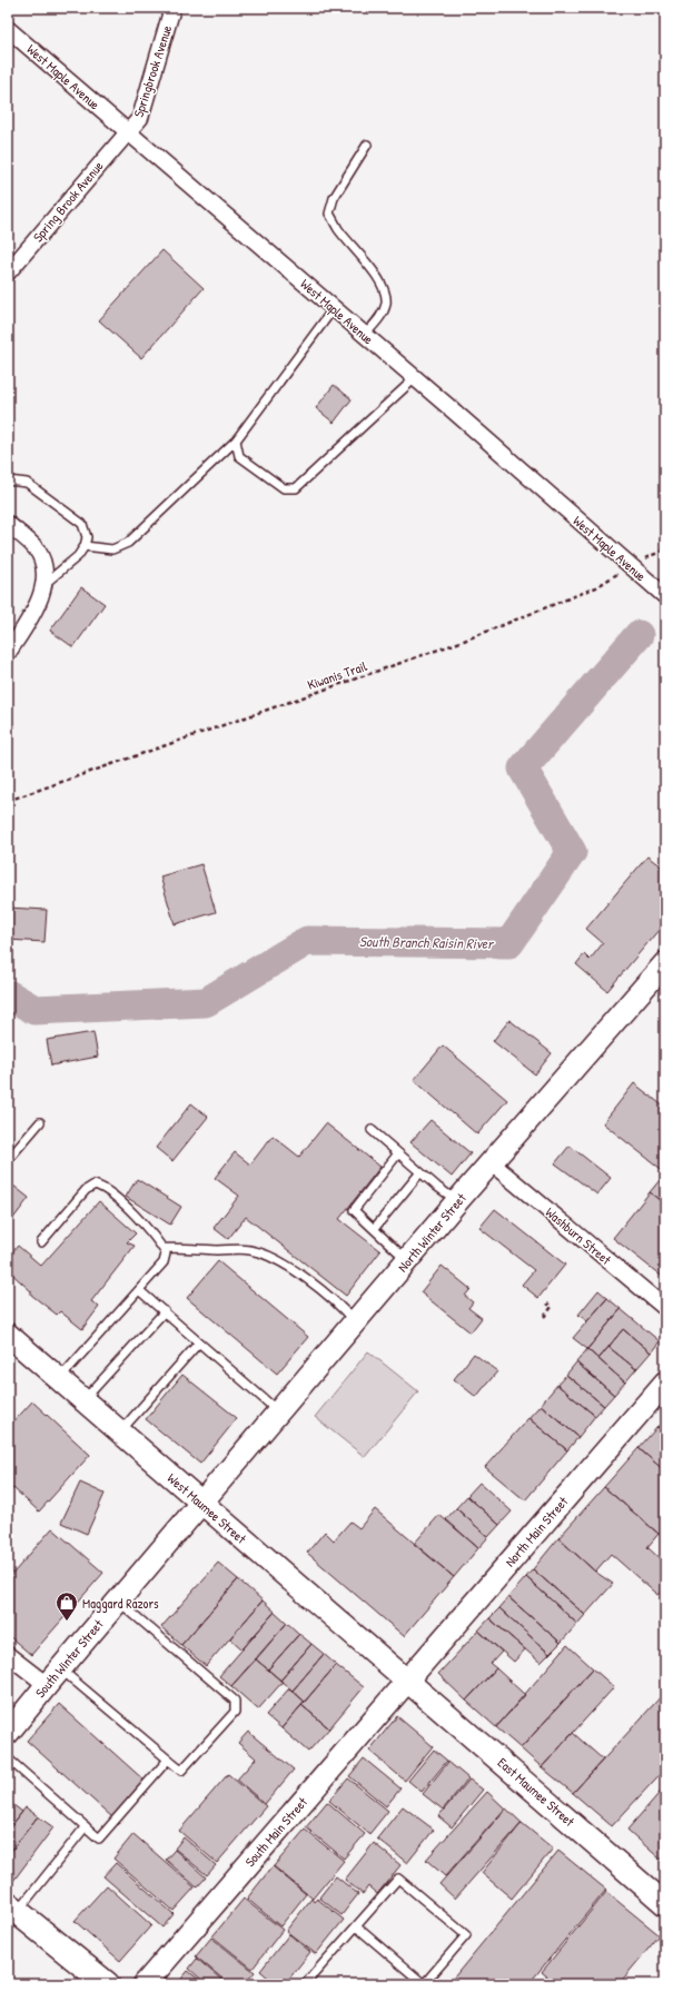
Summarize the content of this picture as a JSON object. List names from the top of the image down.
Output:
{
  "streets": {
    "street": [
      "Springbrook Avenue",
      "West Maple Avenue",
      "Spring Brook Avenue",
      "North Winter Street",
      "Washburn Street",
      "West Maumee Street",
      "North Main Street",
      "South Winter Street",
      "East Maumee Street",
      "South Main Street"
    ],
    "path": ["Kiwanis Trail"]
  },
  "crossings": [
    ["Springbrook Avenue", "West Maple Avenue"],
    ["Springbrook Avenue", "Spring Brook Avenue"],
    ["West Maple Avenue", "Spring Brook Avenue"],
    ["West Maple Avenue", "Kiwanis Trail"],
    ["North Winter Street", "Washburn Street"],
    ["North Winter Street", "West Maumee Street"],
    ["North Winter Street", "South Winter Street"],
    ["West Maumee Street", "North Main Street"],
    ["West Maumee Street", "South Winter Street"],
    ["West Maumee Street", "East Maumee Street"],
    ["West Maumee Street", "South Main Street"],
    ["North Main Street", "East Maumee Street"],
    ["North Main Street", "South Main Street"],
    ["East Maumee Street", "South Main Street"]
  ],
  "water": ["South Branch Raisin River"],
  "places": {
    "shop": ["Maggard Razors"]
  }
}
